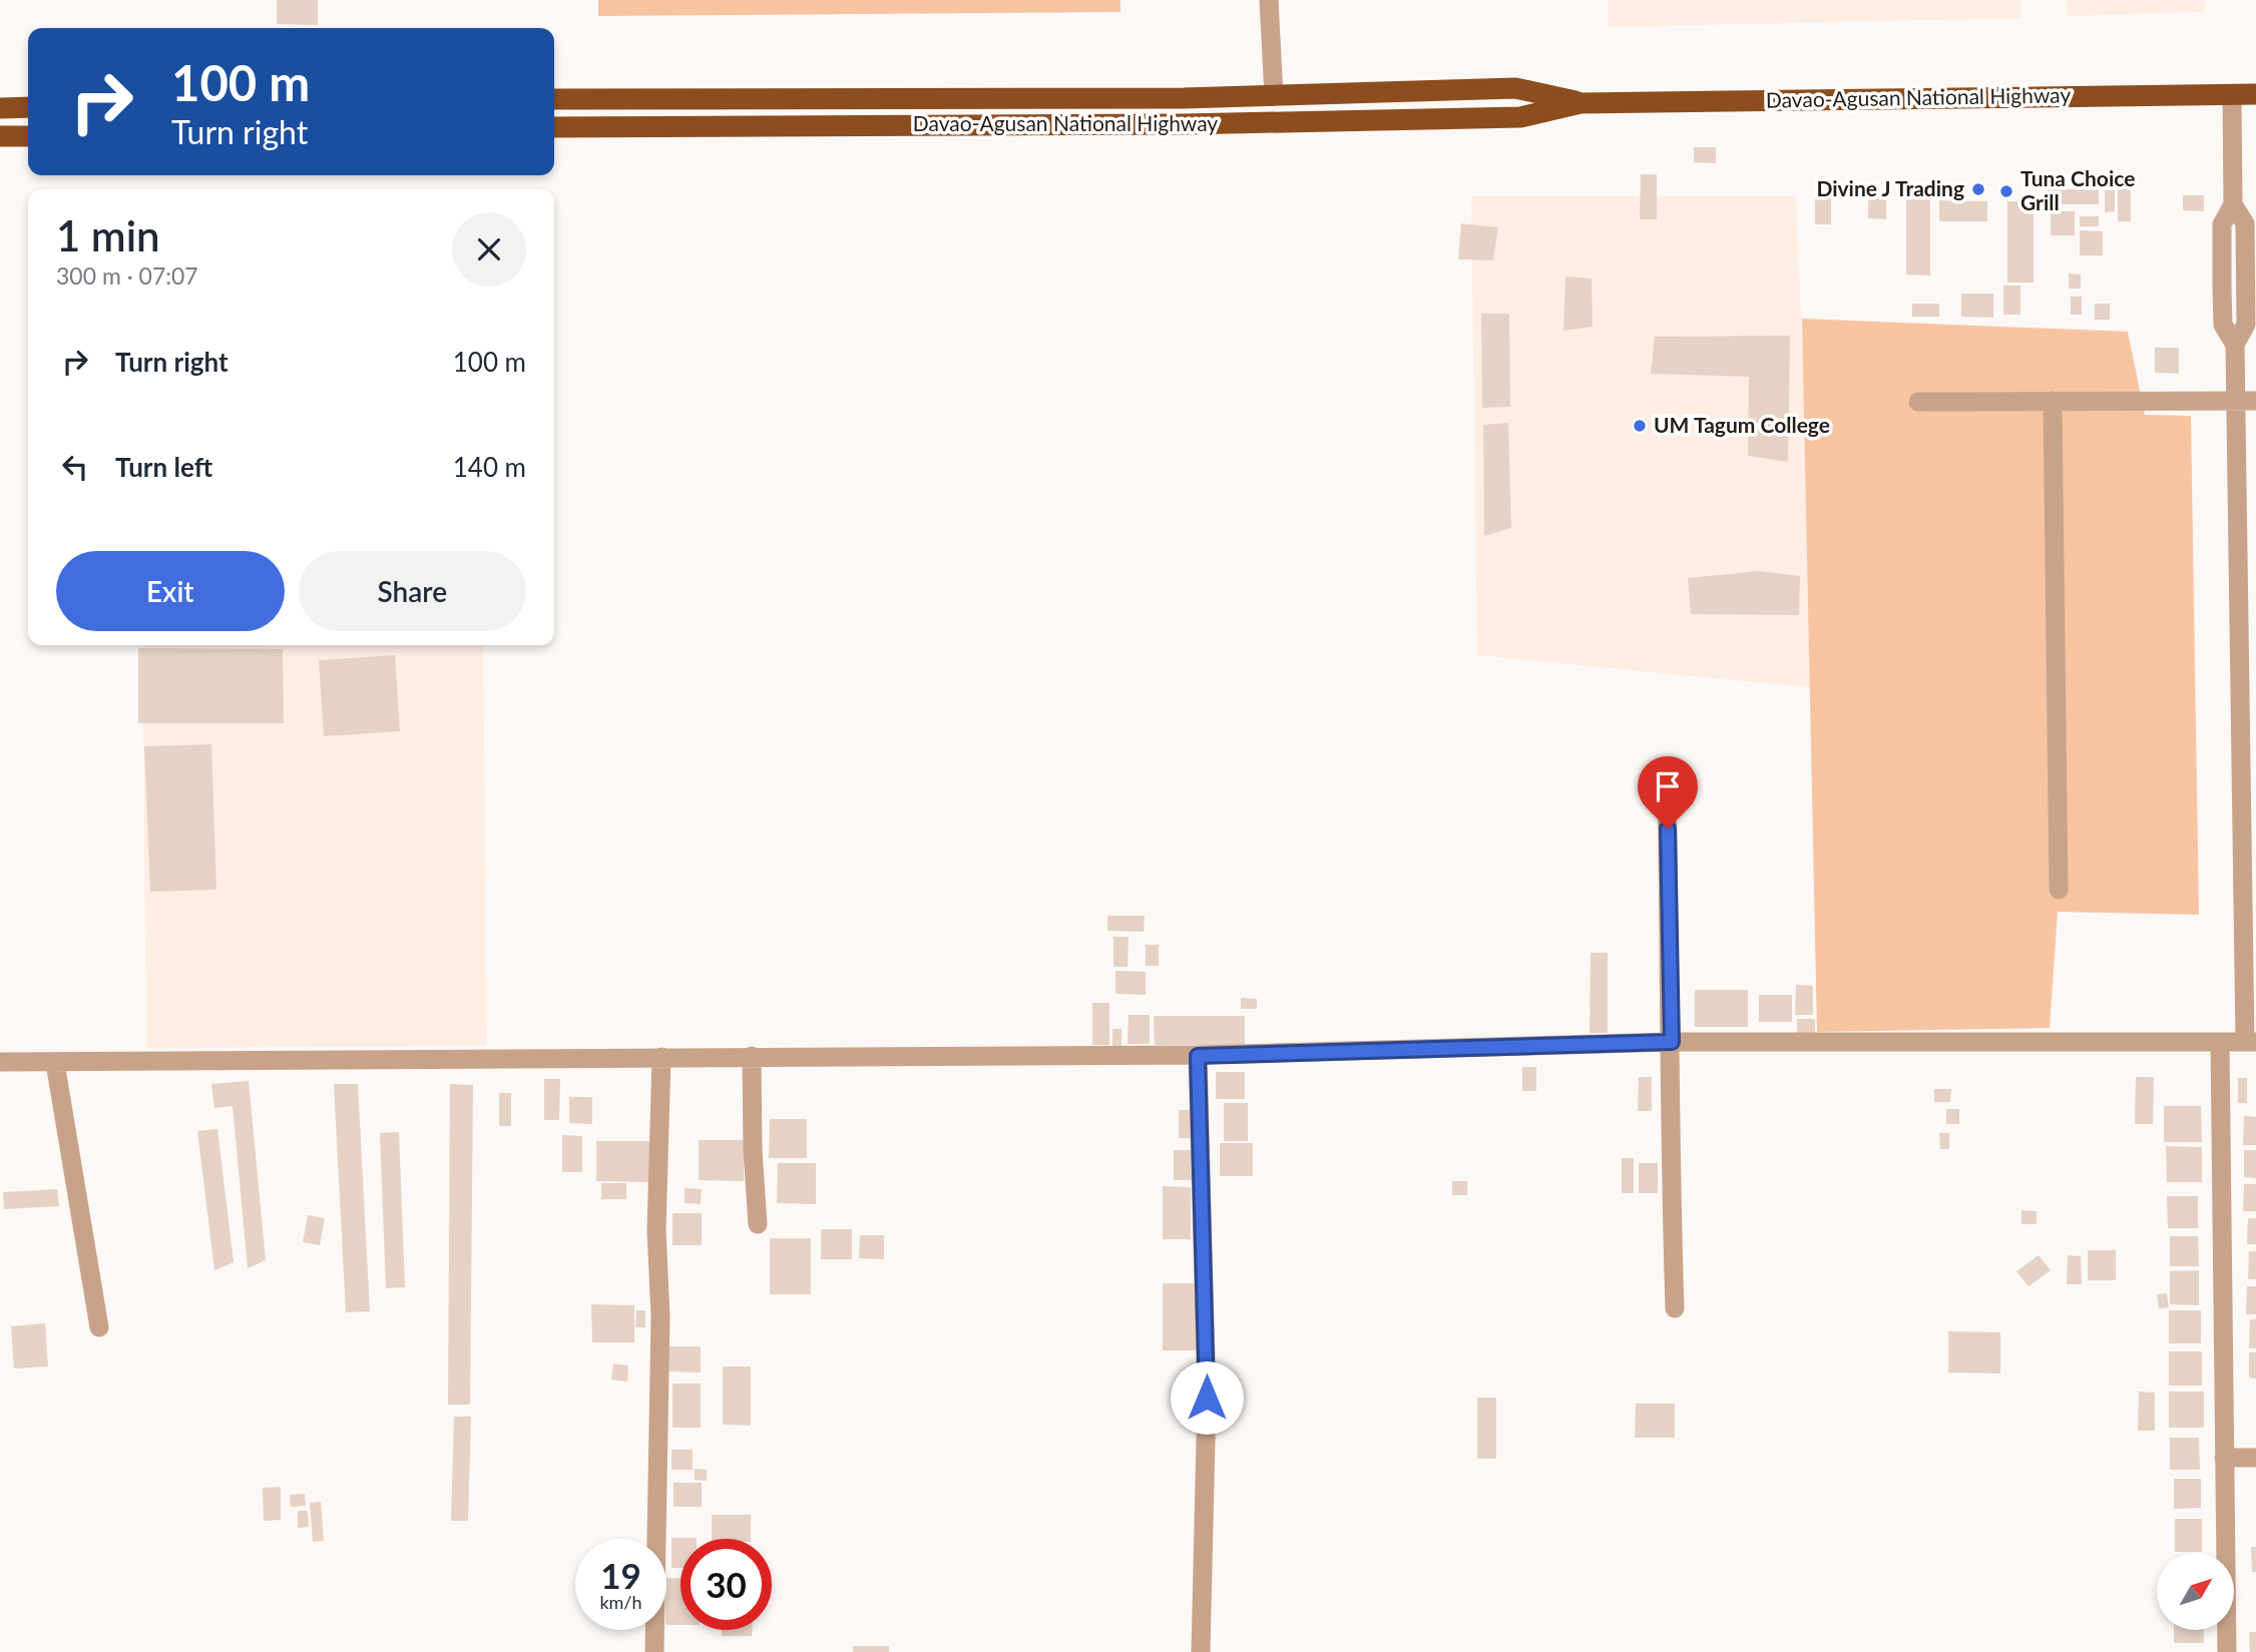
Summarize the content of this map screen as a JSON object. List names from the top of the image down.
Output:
{
  "streets": {
    "highway": ["Davao-Agusan National Highway"]
  },
  "places": ["Divine J Trading", "Tuna Choice Grill", "UM Tagum College"],
  "north": "top right",
  "page": {
    "turn": ["100 m", "Turn right"],
    "heading": ["1 min", "300 m · 07:07"],
    "list": [
      {
        "name": "Turn right",
        "value": "100 m"
      },
      {
        "name": "Turn left",
        "value": "140 m"
      }
    ],
    "buttons": ["Exit", "Share"],
    "speed": "19 km/h",
    "limit": "30"
  }
}
